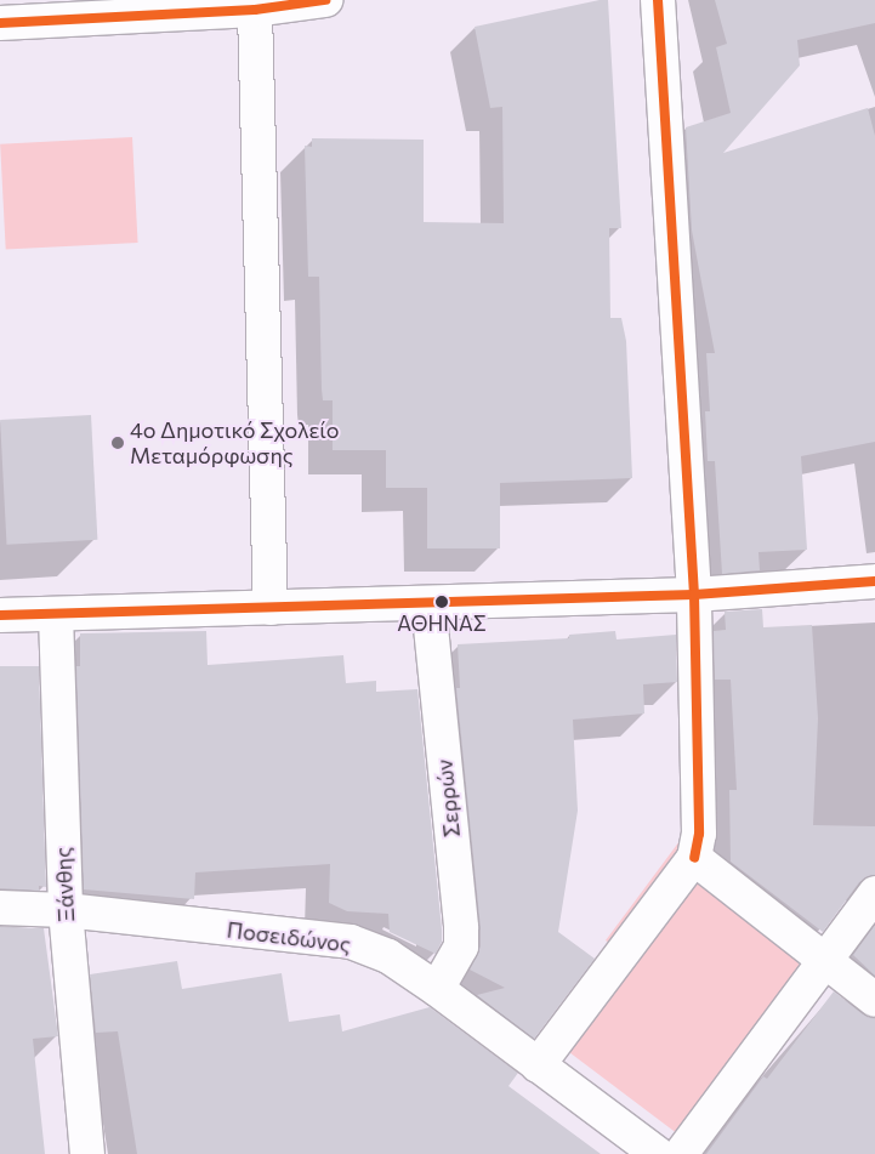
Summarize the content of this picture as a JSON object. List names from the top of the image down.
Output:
{
  "streets": {
    "street": ["Σερρών", "Ξάνθης", "Ποσειδώνος"]
  },
  "crossings": [
    ["Σερρών", "Ποσειδώνος"],
    ["Ξάνθης", "Ποσειδώνος"]
  ],
  "places": ["4ο Δημοτικό Σχολείο Μεταμόρφωσης", "ΑΘΗΝΑΣ"]
}
